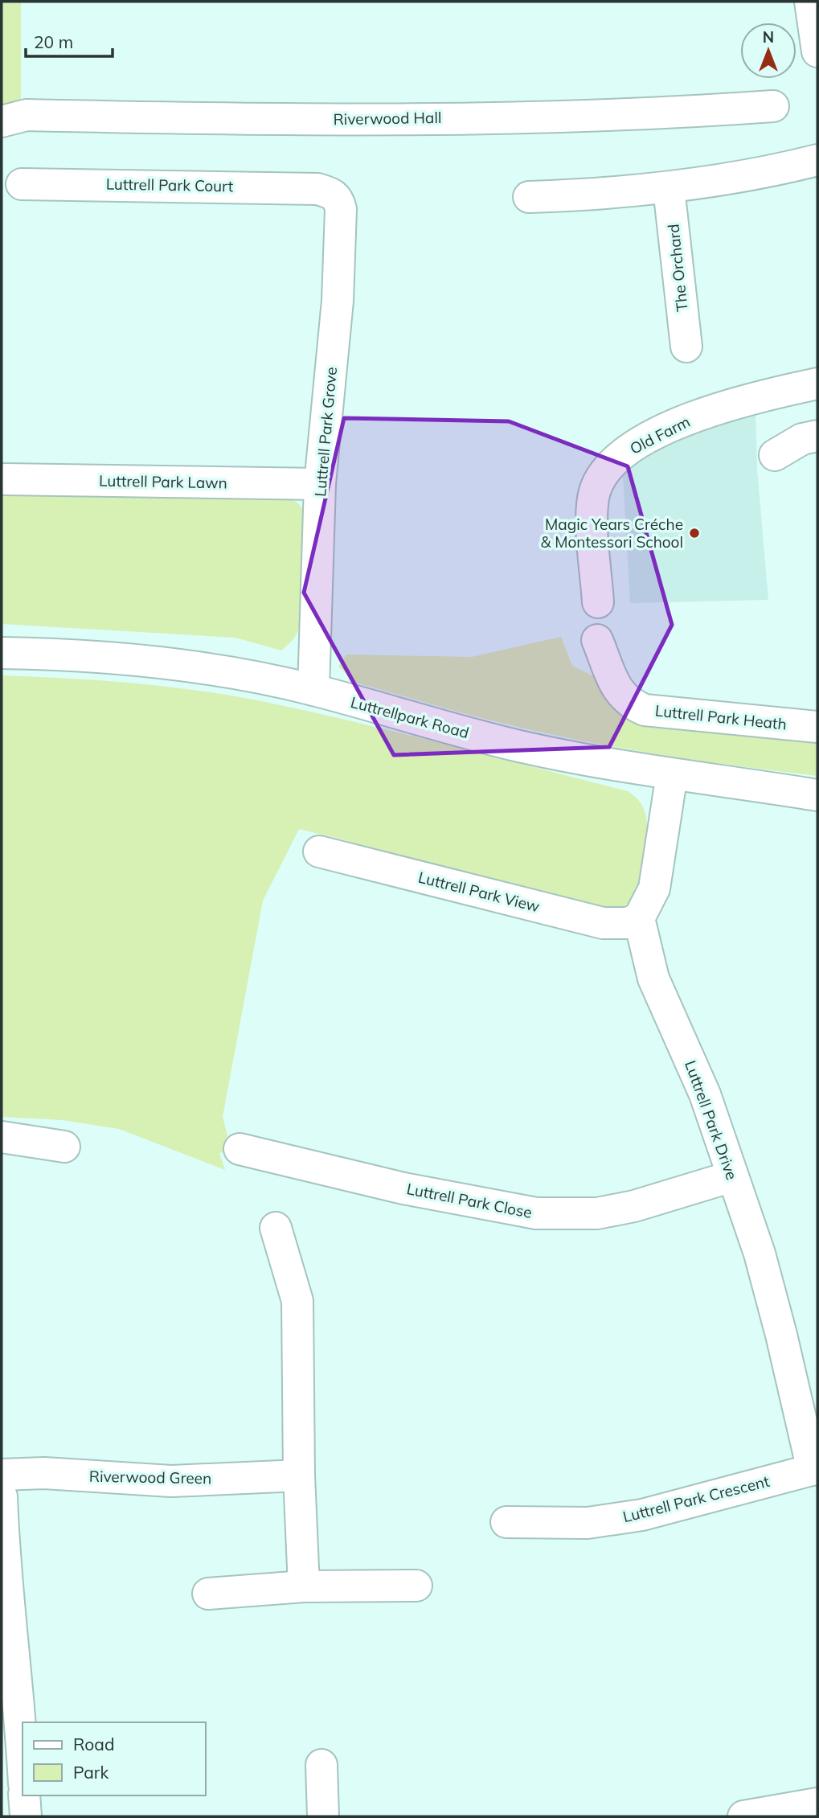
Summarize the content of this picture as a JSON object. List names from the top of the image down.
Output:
{
  "streets": {
    "street": [
      "Riverwood Hall",
      "Luttrell Park Court",
      "The Orchard",
      "Luttrell Park Grove",
      "Old Farm",
      "Luttrell Park Lawn",
      "Luttrellpark Road",
      "Luttrell Park Heath",
      "Luttrell Park View",
      "Luttrell Park Drive",
      "Luttrell Park Close",
      "Riverwood Green",
      "Luttrell Park Crescent"
    ]
  },
  "crossings": [
    ["Luttrell Park Court", "Luttrell Park Grove"],
    ["Luttrell Park Grove", "Luttrell Park Lawn"],
    ["Luttrell Park Grove", "Luttrellpark Road"],
    ["Luttrell Park View", "Luttrell Park Drive"],
    ["Luttrell Park Drive", "Luttrell Park Close"],
    ["Luttrell Park Drive", "Luttrell Park Crescent"]
  ],
  "places": ["Magic Years Créche & Montessori School"],
  "legend": ["Road", "Park"],
  "scale_bar": "20 m",
  "north": "top"
}
